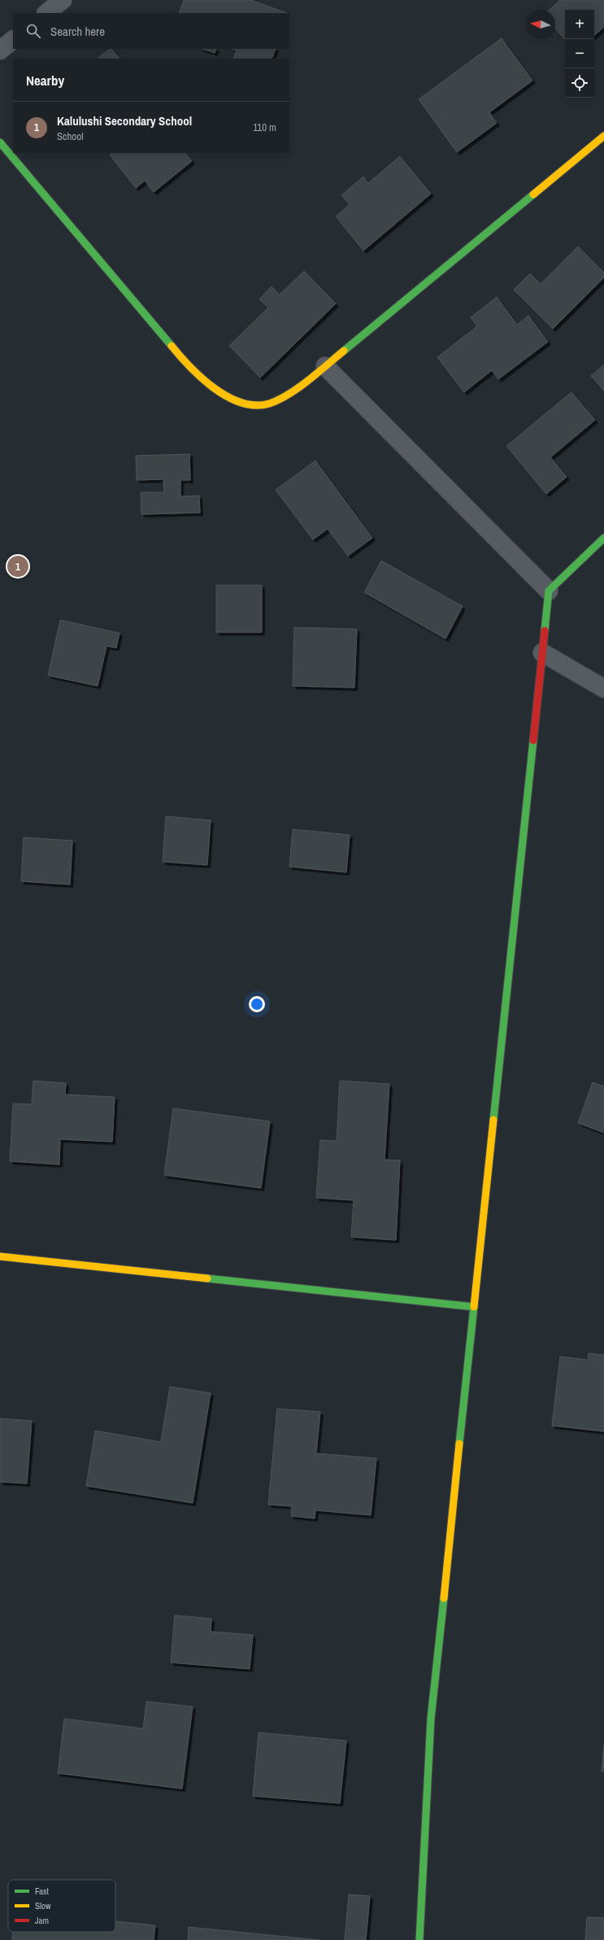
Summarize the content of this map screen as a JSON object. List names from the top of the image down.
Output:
{
  "legend": ["Fast", "Slow", "Jam"],
  "north": "left",
  "page": {
    "map_buttons": ["+", "−"],
    "search": "Search here",
    "heading": "Nearby",
    "list": [
      {
        "mark": "1",
        "name": "Kalulushi Secondary School",
        "note": "School",
        "value": "110 m"
      }
    ],
    "pins": "1"
  }
}
